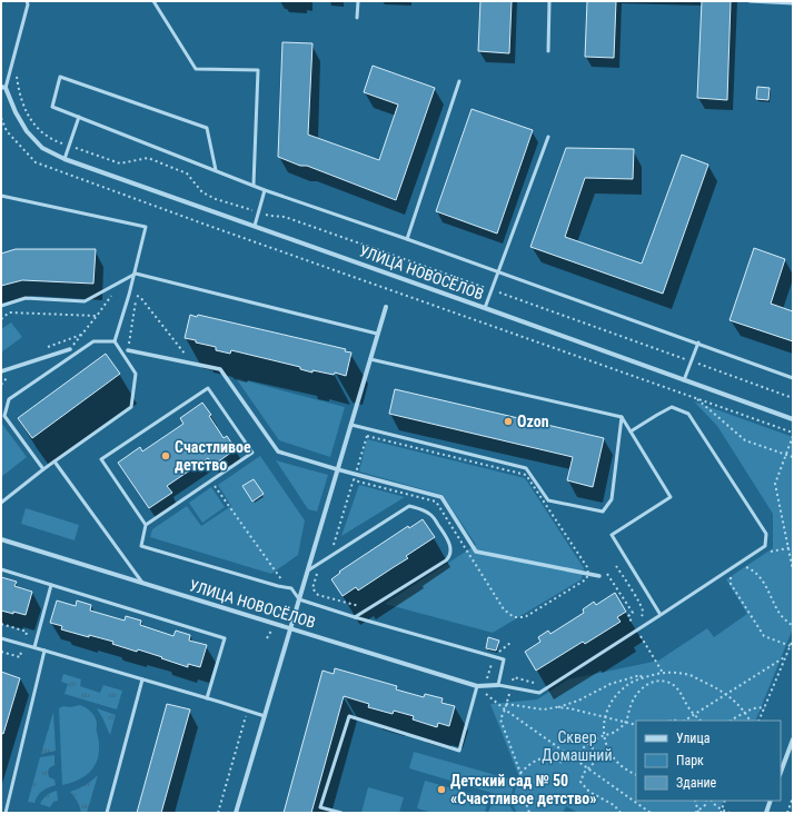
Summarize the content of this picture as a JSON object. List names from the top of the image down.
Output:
{
  "streets": {
    "street": ["УЛИЦА НОВОСЁЛОВ"]
  },
  "parks": ["Сквер Домашний"],
  "places": ["Ozon", "Счастливое детство", "Детский сад № 50 «Счастливое детство»"],
  "legend": ["Улица", "Парк", "Здание"]
}
